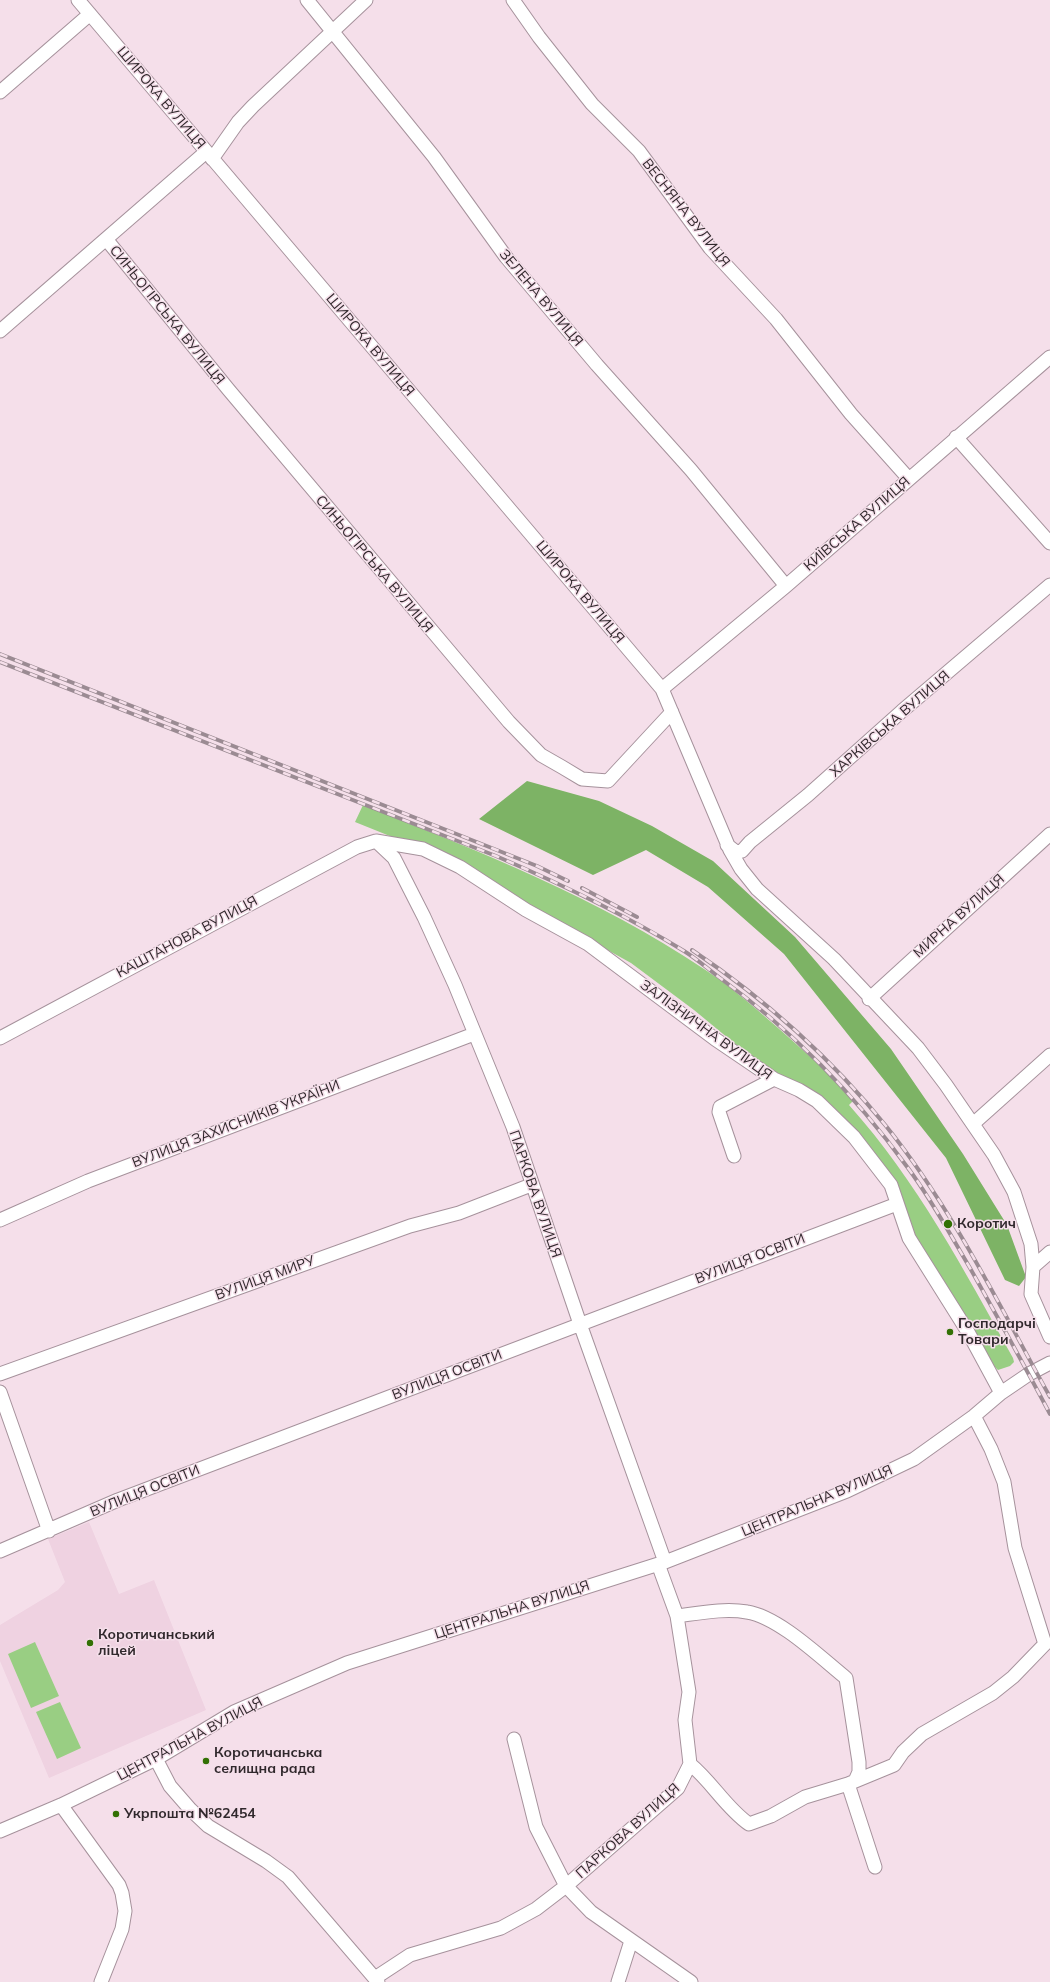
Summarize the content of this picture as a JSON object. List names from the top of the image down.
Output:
{
  "streets": {
    "street": [
      "ШИРОКА ВУЛИЦЯ",
      "ВЕСНЯНА ВУЛИЦЯ",
      "ЗЕЛЕНА ВУЛИЦЯ",
      "СИНЬОГІРСЬКА ВУЛИЦЯ",
      "КИЇВСЬКА ВУЛИЦЯ",
      "ХАРКІВСЬКА ВУЛИЦЯ",
      "МИРНА ВУЛИЦЯ",
      "КАШТАНОВА ВУЛИЦЯ",
      "ЗАЛІЗНИЧНА ВУЛИЦЯ",
      "ВУЛИЦЯ ЗАХИСНИКІВ УКРАЇНИ",
      "ПАРКОВА ВУЛИЦЯ",
      "ВУЛИЦЯ ОСВІТИ",
      "ВУЛИЦЯ МИРУ",
      "ЦЕНТРАЛЬНА ВУЛИЦЯ"
    ]
  },
  "crossings": [
    ["ШИРОКА ВУЛИЦЯ", "СИНЬОГІРСЬКА ВУЛИЦЯ"],
    ["ШИРОКА ВУЛИЦЯ", "КИЇВСЬКА ВУЛИЦЯ"],
    ["ШИРОКА ВУЛИЦЯ", "ХАРКІВСЬКА ВУЛИЦЯ"],
    ["ШИРОКА ВУЛИЦЯ", "МИРНА ВУЛИЦЯ"],
    ["ВЕСНЯНА ВУЛИЦЯ", "КИЇВСЬКА ВУЛИЦЯ"],
    ["ЗЕЛЕНА ВУЛИЦЯ", "КИЇВСЬКА ВУЛИЦЯ"],
    ["КАШТАНОВА ВУЛИЦЯ", "ЗАЛІЗНИЧНА ВУЛИЦЯ"],
    ["КАШТАНОВА ВУЛИЦЯ", "ПАРКОВА ВУЛИЦЯ"],
    ["ЗАЛІЗНИЧНА ВУЛИЦЯ", "ПАРКОВА ВУЛИЦЯ"],
    ["ЗАЛІЗНИЧНА ВУЛИЦЯ", "ВУЛИЦЯ ОСВІТИ"],
    ["ЗАЛІЗНИЧНА ВУЛИЦЯ", "ЦЕНТРАЛЬНА ВУЛИЦЯ"],
    ["ВУЛИЦЯ ЗАХИСНИКІВ УКРАЇНИ", "ПАРКОВА ВУЛИЦЯ"],
    ["ПАРКОВА ВУЛИЦЯ", "ВУЛИЦЯ ОСВІТИ"],
    ["ПАРКОВА ВУЛИЦЯ", "ВУЛИЦЯ МИРУ"],
    ["ПАРКОВА ВУЛИЦЯ", "ЦЕНТРАЛЬНА ВУЛИЦЯ"]
  ],
  "places": [
    "Коротич",
    "Господарчі Товари",
    "Коротичанський ліцей",
    "Коротичанська селищна рада",
    "Укрпошта №62454"
  ]
}
